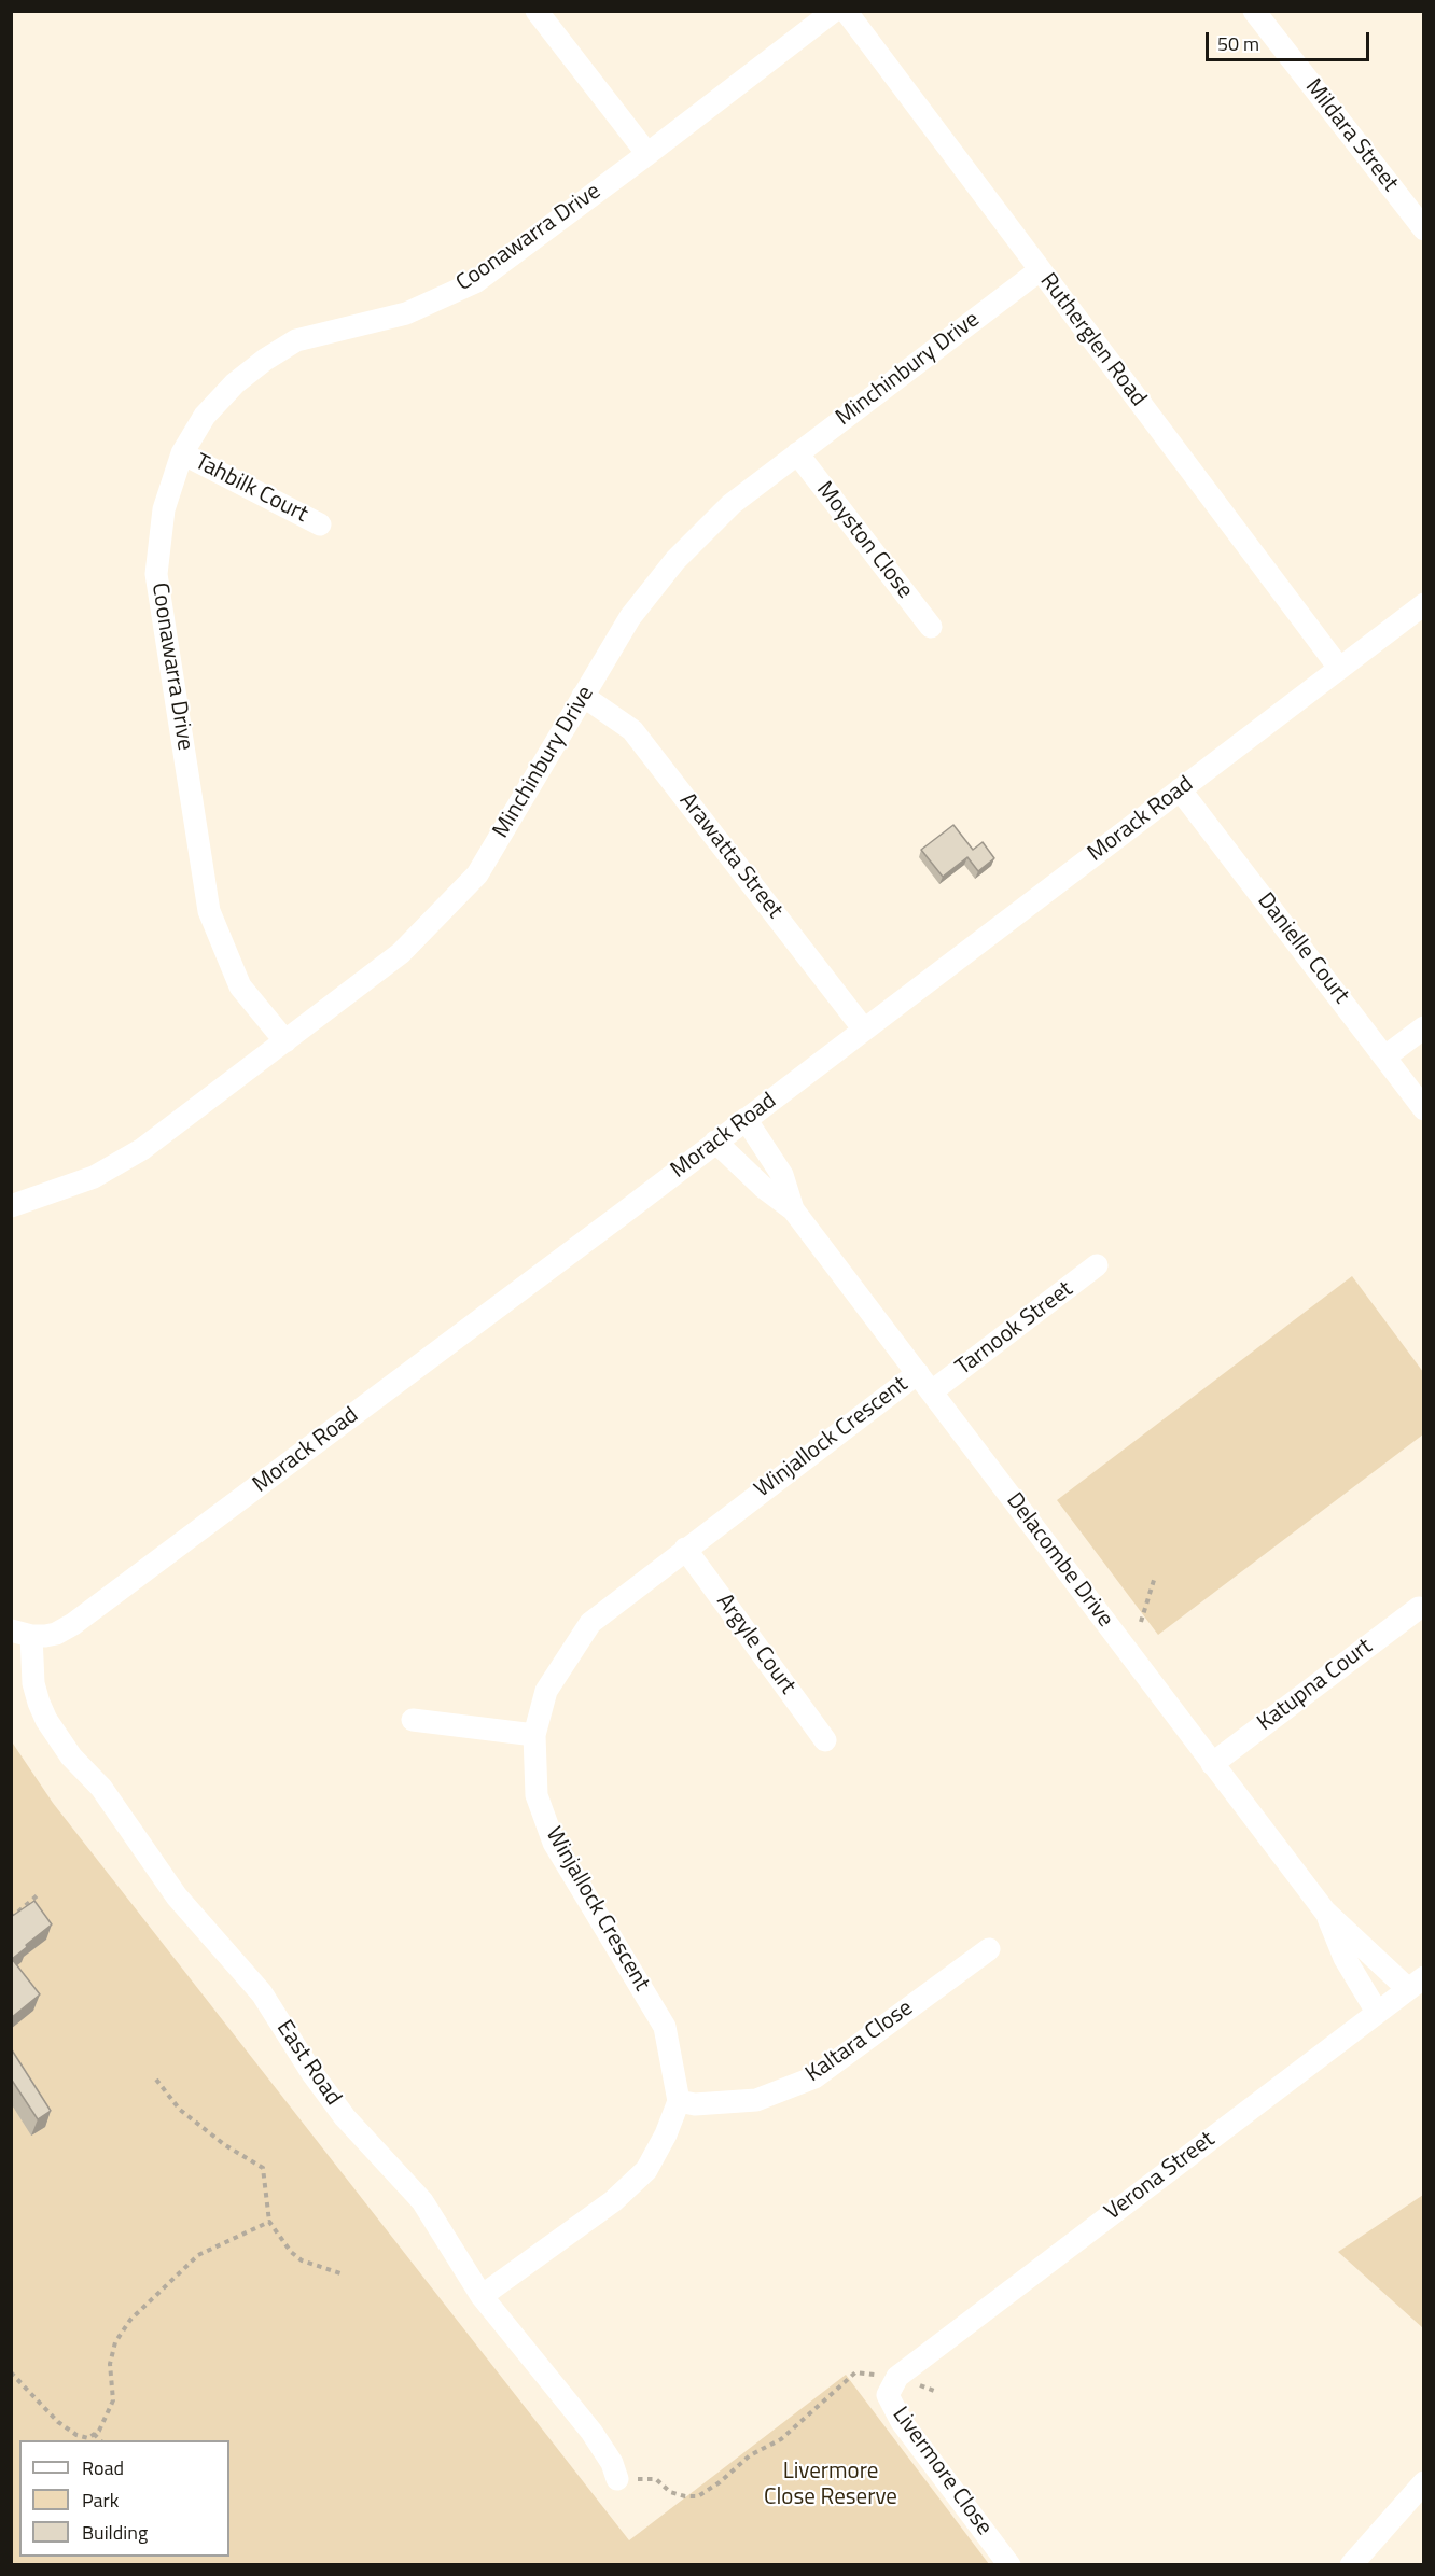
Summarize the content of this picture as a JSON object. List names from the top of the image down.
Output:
{
  "streets": {
    "street": [
      "Mildara Street",
      "Coonawarra Drive",
      "Rutherglen Road",
      "Minchinbury Drive",
      "Tahbilk Court",
      "Moyston Close",
      "Morack Road",
      "Arawatta Street",
      "Danielle Court",
      "Tarnook Street",
      "Winjallock Crescent",
      "Delacombe Drive",
      "Argyle Court",
      "Katupna Court",
      "Kaltara Close",
      "East Road",
      "Verona Street",
      "Livermore Close"
    ]
  },
  "crossings": [
    ["Coonawarra Drive", "Minchinbury Drive"],
    ["Coonawarra Drive", "Tahbilk Court"],
    ["Rutherglen Road", "Minchinbury Drive"],
    ["Rutherglen Road", "Morack Road"],
    ["Minchinbury Drive", "Moyston Close"],
    ["Minchinbury Drive", "Arawatta Street"],
    ["Morack Road", "Arawatta Street"],
    ["Morack Road", "Danielle Court"],
    ["Morack Road", "Delacombe Drive"],
    ["Morack Road", "East Road"],
    ["Tarnook Street", "Delacombe Drive"],
    ["Winjallock Crescent", "Delacombe Drive"],
    ["Winjallock Crescent", "Argyle Court"],
    ["Winjallock Crescent", "Kaltara Close"],
    ["Delacombe Drive", "Katupna Court"],
    ["Delacombe Drive", "Verona Street"],
    ["Verona Street", "Livermore Close"]
  ],
  "parks": ["Livermore Close Reserve"],
  "legend": ["Road", "Park", "Building"],
  "scale_bar": "50 m"
}
